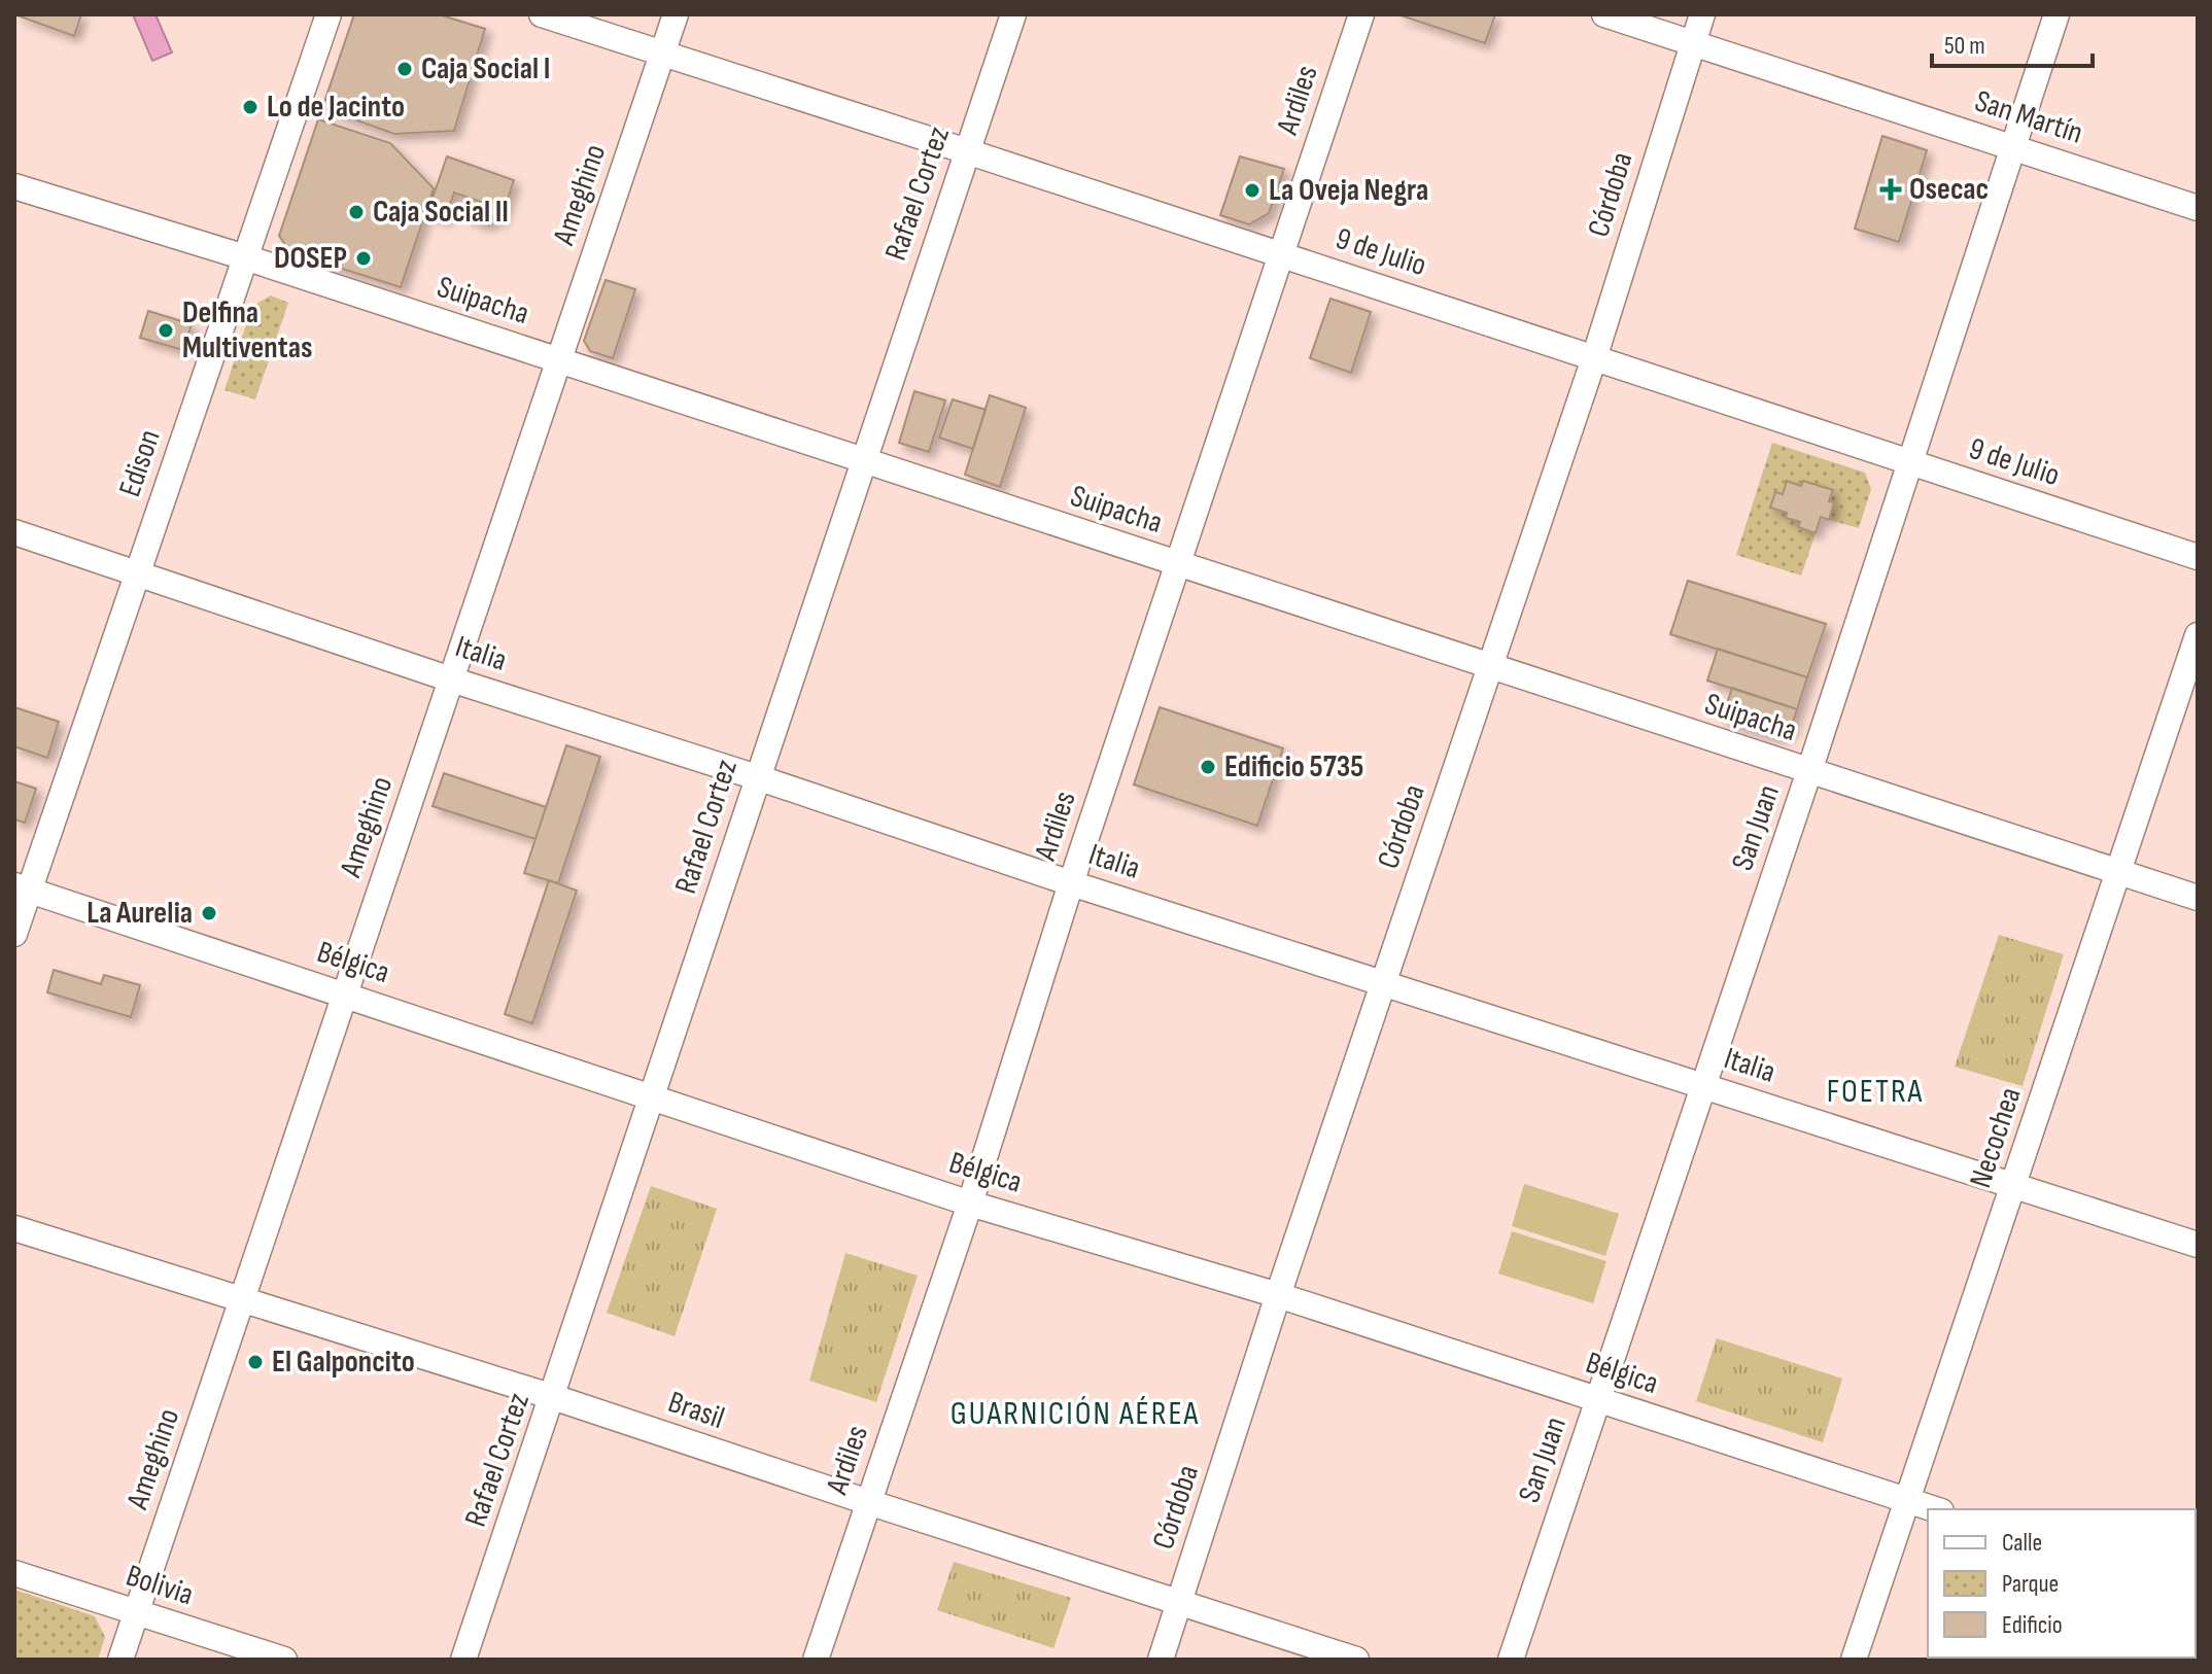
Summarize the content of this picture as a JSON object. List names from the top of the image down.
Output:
{
  "streets": {
    "street": [
      "Ardiles",
      "San Martín",
      "Rafael Cortez",
      "Ameghino",
      "Córdoba",
      "9 de Julio",
      "Suipacha",
      "Edison",
      "Italia",
      "San Juan",
      "Bélgica",
      "Necochea",
      "Brasil",
      "Bolivia"
    ]
  },
  "crossings": [
    ["Ardiles", "9 de Julio"],
    ["Ardiles", "Suipacha"],
    ["Ardiles", "Italia"],
    ["Ardiles", "Bélgica"],
    ["Ardiles", "Brasil"],
    ["San Martín", "Córdoba"],
    ["San Martín", "San Juan"],
    ["Rafael Cortez", "9 de Julio"],
    ["Rafael Cortez", "Suipacha"],
    ["Rafael Cortez", "Italia"],
    ["Rafael Cortez", "Bélgica"],
    ["Rafael Cortez", "Brasil"],
    ["Ameghino", "9 de Julio"],
    ["Ameghino", "Suipacha"],
    ["Ameghino", "Italia"],
    ["Ameghino", "Bélgica"],
    ["Ameghino", "Brasil"],
    ["Ameghino", "Bolivia"],
    ["Córdoba", "9 de Julio"],
    ["Córdoba", "Suipacha"],
    ["Córdoba", "Italia"],
    ["Córdoba", "Bélgica"],
    ["Córdoba", "Brasil"],
    ["9 de Julio", "San Juan"],
    ["Suipacha", "Edison"],
    ["Suipacha", "San Juan"],
    ["Suipacha", "Necochea"],
    ["Edison", "Italia"],
    ["Edison", "Bélgica"],
    ["Italia", "San Juan"],
    ["Italia", "Necochea"],
    ["San Juan", "Bélgica"],
    ["Bélgica", "Necochea"]
  ],
  "districts": ["FOETRA", "GUARNICIÓN AÉREA"],
  "places": {
    "other": [
      "Caja Social I",
      "Lo de Jacinto",
      "La Oveja Negra",
      "Caja Social II",
      "DOSEP",
      "Delfina Multiventas",
      "Edificio 5735",
      "La Aurelia",
      "El Galponcito"
    ],
    "health": ["Osecac"]
  },
  "legend": ["Calle", "Parque", "Edificio"],
  "scale_bar": "50 m"
}
